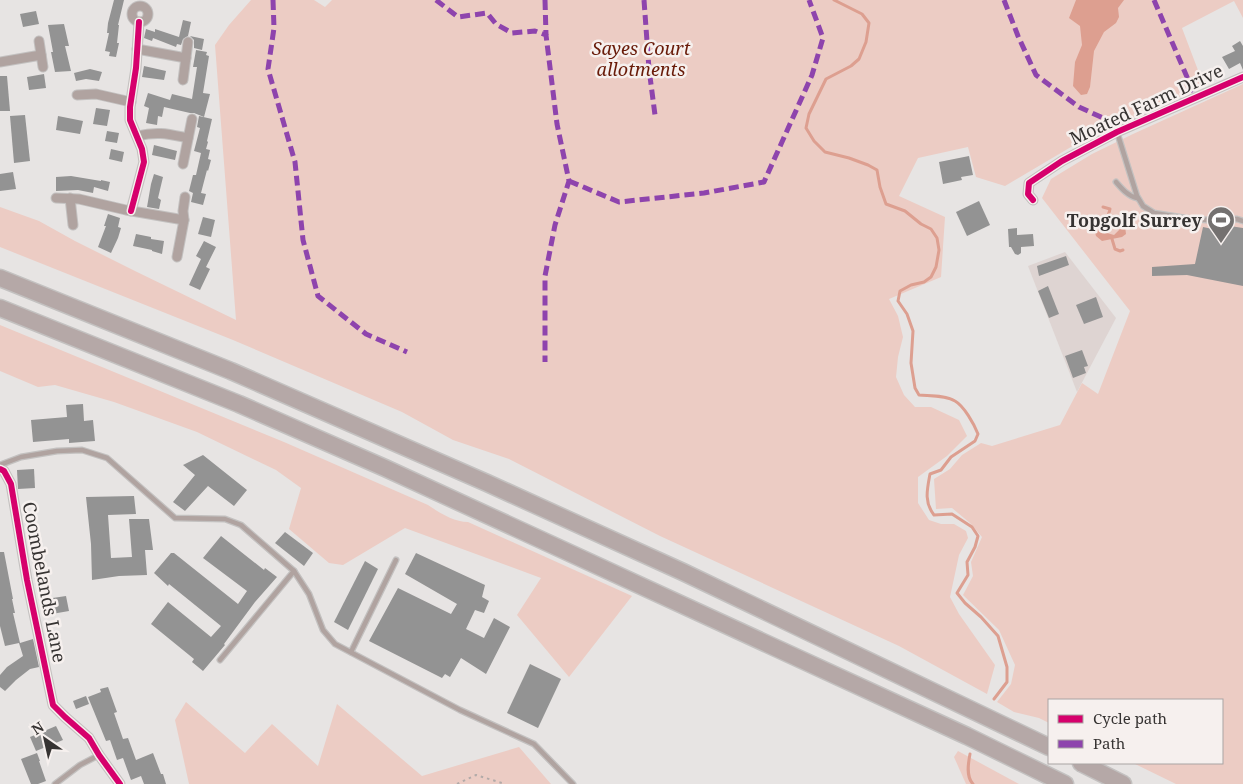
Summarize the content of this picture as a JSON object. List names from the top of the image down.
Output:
{
  "streets": {
    "street": ["Moated Farm Drive", "Coombelands Lane"]
  },
  "parks": ["Sayes Court allotments"],
  "places": {
    "sports": ["Topgolf Surrey"]
  },
  "legend": ["Cycle path", "Path"],
  "north": "top left"
}
